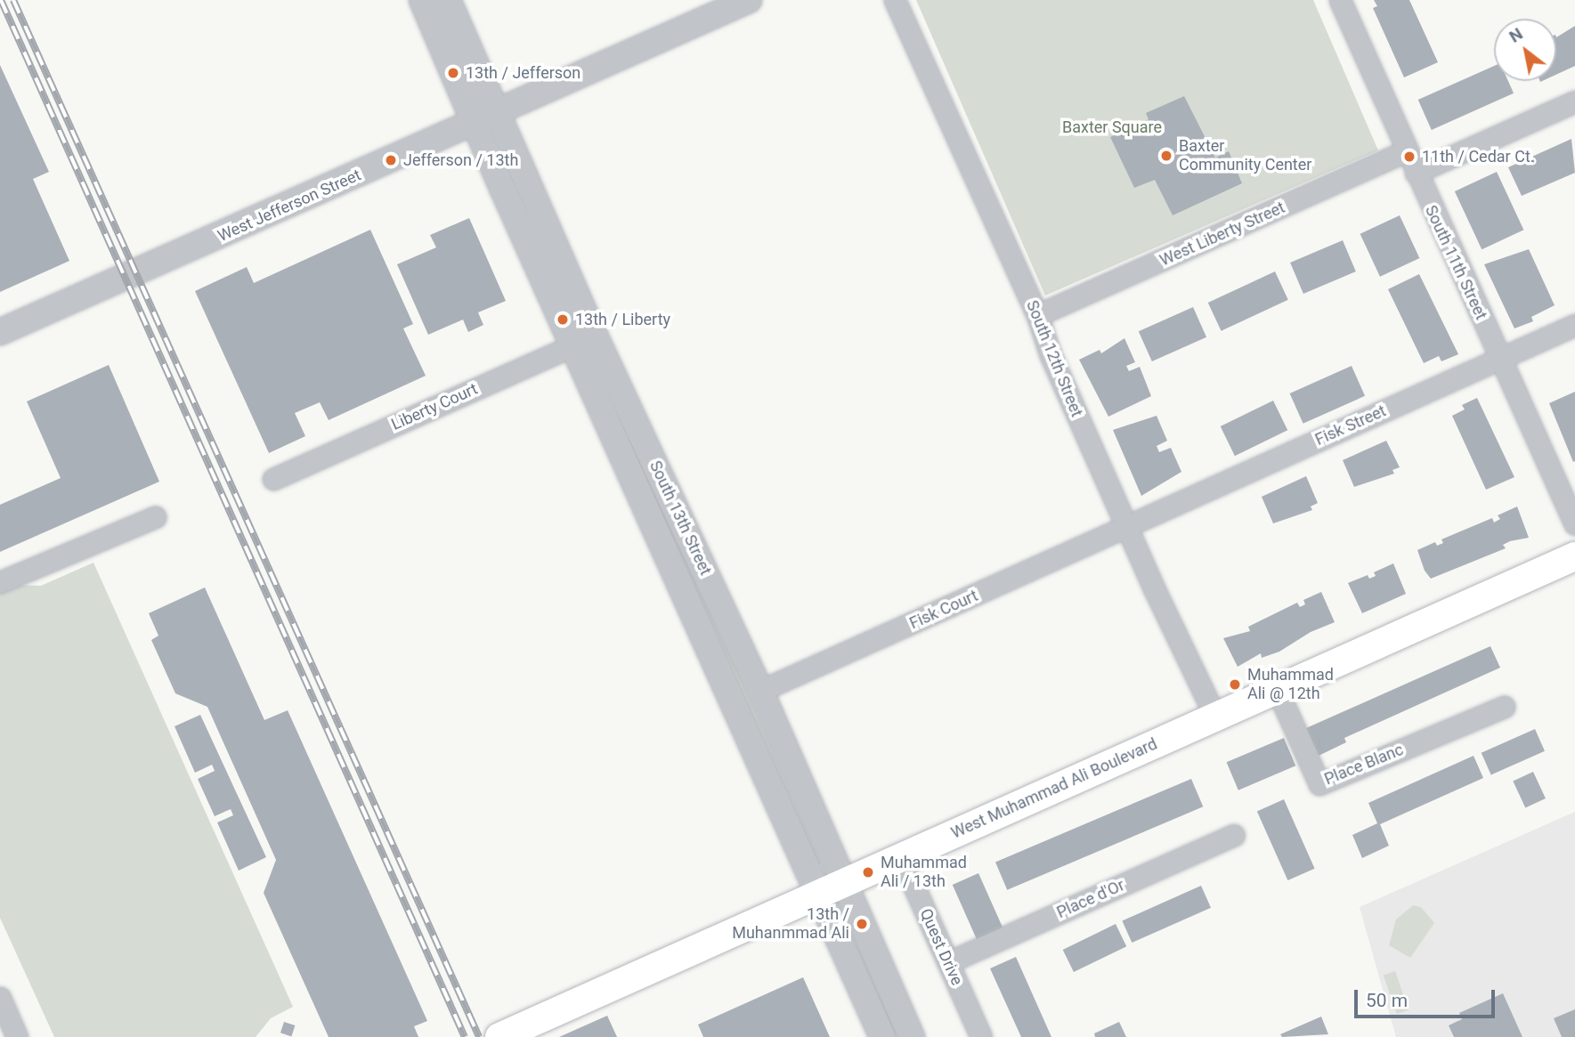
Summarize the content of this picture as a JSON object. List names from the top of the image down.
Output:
{
  "streets": {
    "main road": ["West Muhammad Ali Boulevard"],
    "street": [
      "West Jefferson Street",
      "West Liberty Street",
      "South 11th Street",
      "South 12th Street",
      "Liberty Court",
      "Fisk Street",
      "South 13th Street",
      "Fisk Court",
      "Place Blanc",
      "Place d'Or",
      "Quest Drive"
    ]
  },
  "crossings": [
    ["West Jefferson Street", "South 13th Street"],
    ["West Liberty Street", "South 11th Street"],
    ["West Liberty Street", "South 12th Street"],
    ["South 11th Street", "Fisk Street"],
    ["South 12th Street", "Fisk Street"],
    ["South 12th Street", "Fisk Court"],
    ["South 12th Street", "West Muhammad Ali Boulevard"],
    ["Liberty Court", "South 13th Street"],
    ["Fisk Street", "Fisk Court"],
    ["South 13th Street", "Fisk Court"],
    ["South 13th Street", "West Muhammad Ali Boulevard"],
    ["Place Blanc", "West Muhammad Ali Boulevard"],
    ["West Muhammad Ali Boulevard", "Quest Drive"],
    ["Place d'Or", "Quest Drive"]
  ],
  "parks": ["Baxter Square"],
  "places": [
    "13th / Jefferson",
    "Baxter Community Center",
    "11th / Cedar Ct.",
    "Jefferson / 13th",
    "13th / Liberty",
    "Muhammad Ali @ 12th",
    "Muhammad Ali / 13th",
    "13th / Muhanmmad Ali"
  ],
  "scale_bar": "50 m",
  "north": "top left"
}
